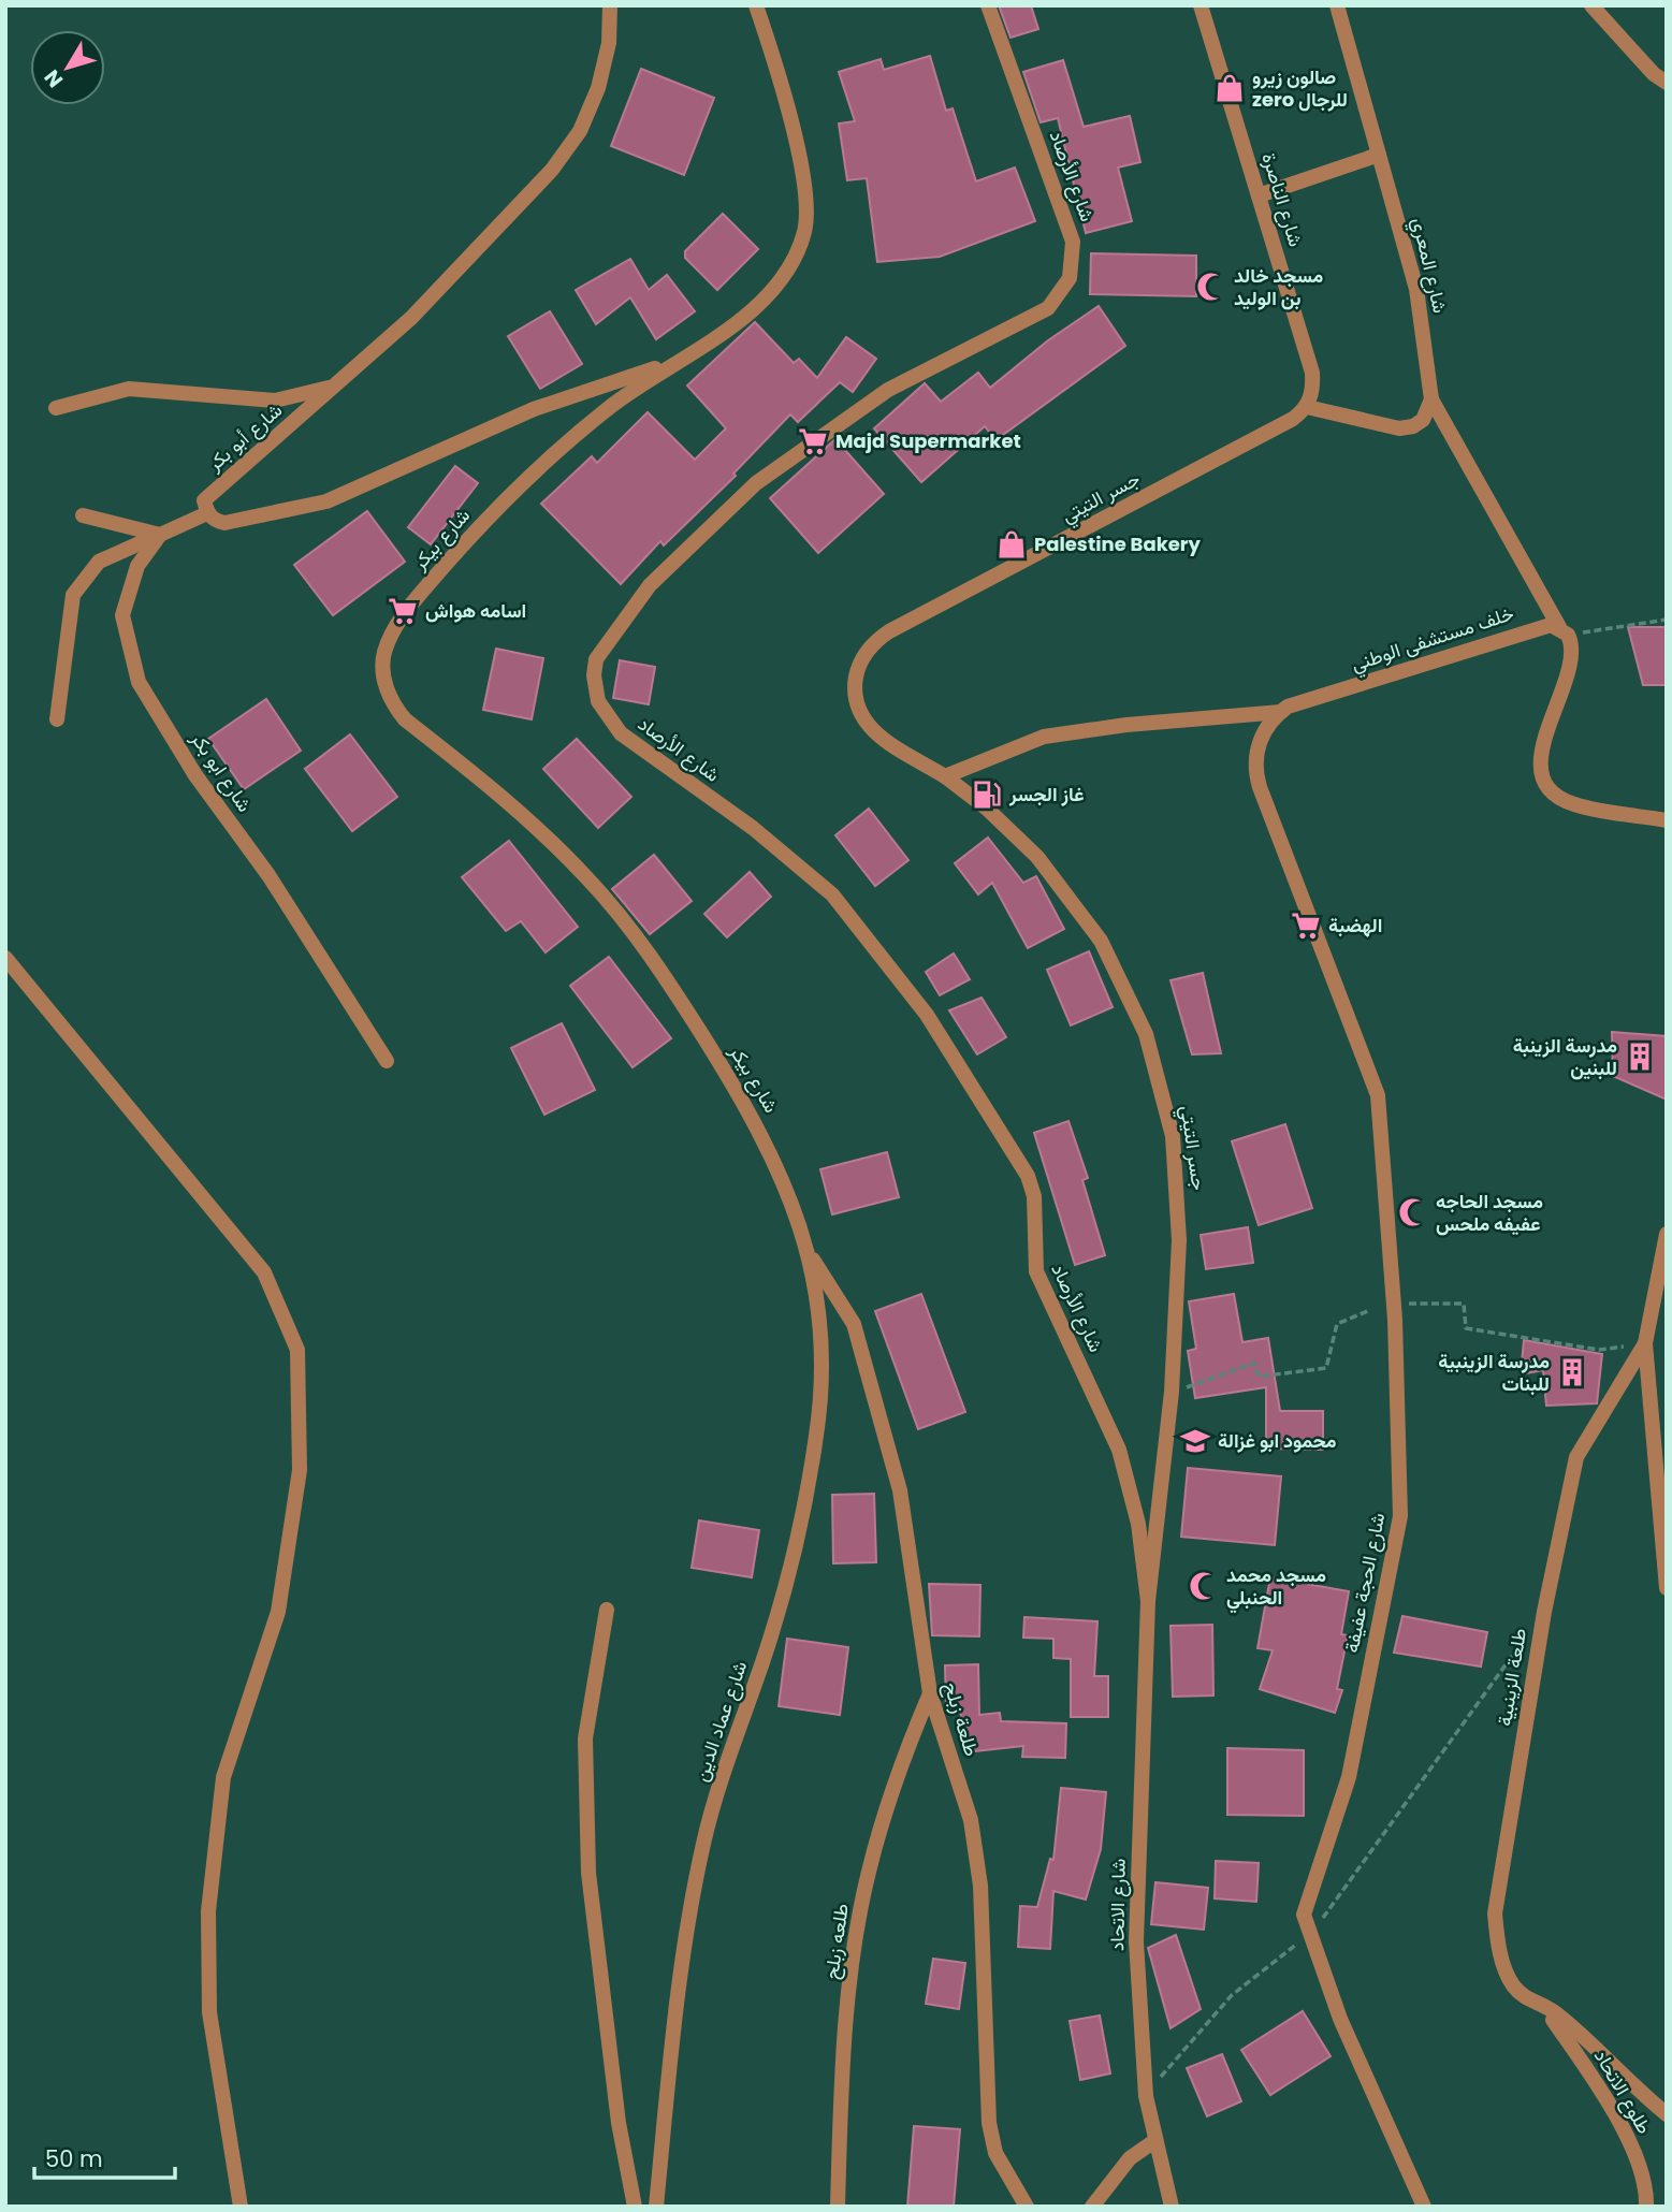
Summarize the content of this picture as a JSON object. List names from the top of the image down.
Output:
{
  "streets": {
    "street": [
      "شارع الأرصاد",
      "شارع الناصرة",
      "شارع المعري",
      "شارع أبو بكر",
      "جسر التيتي",
      "شارع بيكر",
      "خلف مستشفى الوطني",
      "شارع ابو بكر",
      "شارع الحجة عفيفة",
      "طلعة الزينبية",
      "طلعة زبلح",
      "شارع عماد الدين",
      "شارع الاتحاد",
      "طلعه زبلح",
      "طلوع الاتحاد"
    ]
  },
  "crossings": [
    ["شارع الأرصاد", "جسر التيتي"],
    ["شارع الأرصاد", "شارع الاتحاد"],
    ["شارع الناصرة", "جسر التيتي"],
    ["شارع أبو بكر", "شارع ابو بكر"],
    ["جسر التيتي", "خلف مستشفى الوطني"],
    ["جسر التيتي", "شارع الاتحاد"],
    ["شارع بيكر", "طلعة زبلح"],
    ["شارع بيكر", "شارع عماد الدين"],
    ["خلف مستشفى الوطني", "شارع الحجة عفيفة"],
    ["طلعة الزينبية", "طلوع الاتحاد"],
    ["طلعة زبلح", "شارع عماد الدين"],
    ["طلعة زبلح", "طلعه زبلح"]
  ],
  "places": {
    "shop": ["صالون زيرو zero للرجال", "Palestine Bakery"],
    "mosque": ["مسجد خالد بن الوليد", "مسجد الحاجه عفيفه ملحس", "مسجد محمد الحنبلي"],
    "supermarket": ["Majd Supermarket", "اسامه هواش", "الهضبة"],
    "fuel station": ["غاز الجسر"],
    "building": ["مدرسة الزينبة للبنين", "مدرسة الزينبية للبنات"],
    "school or university": ["محمود ابو غزالة"]
  },
  "scale_bar": "50 m",
  "north": "bottom left"
}
